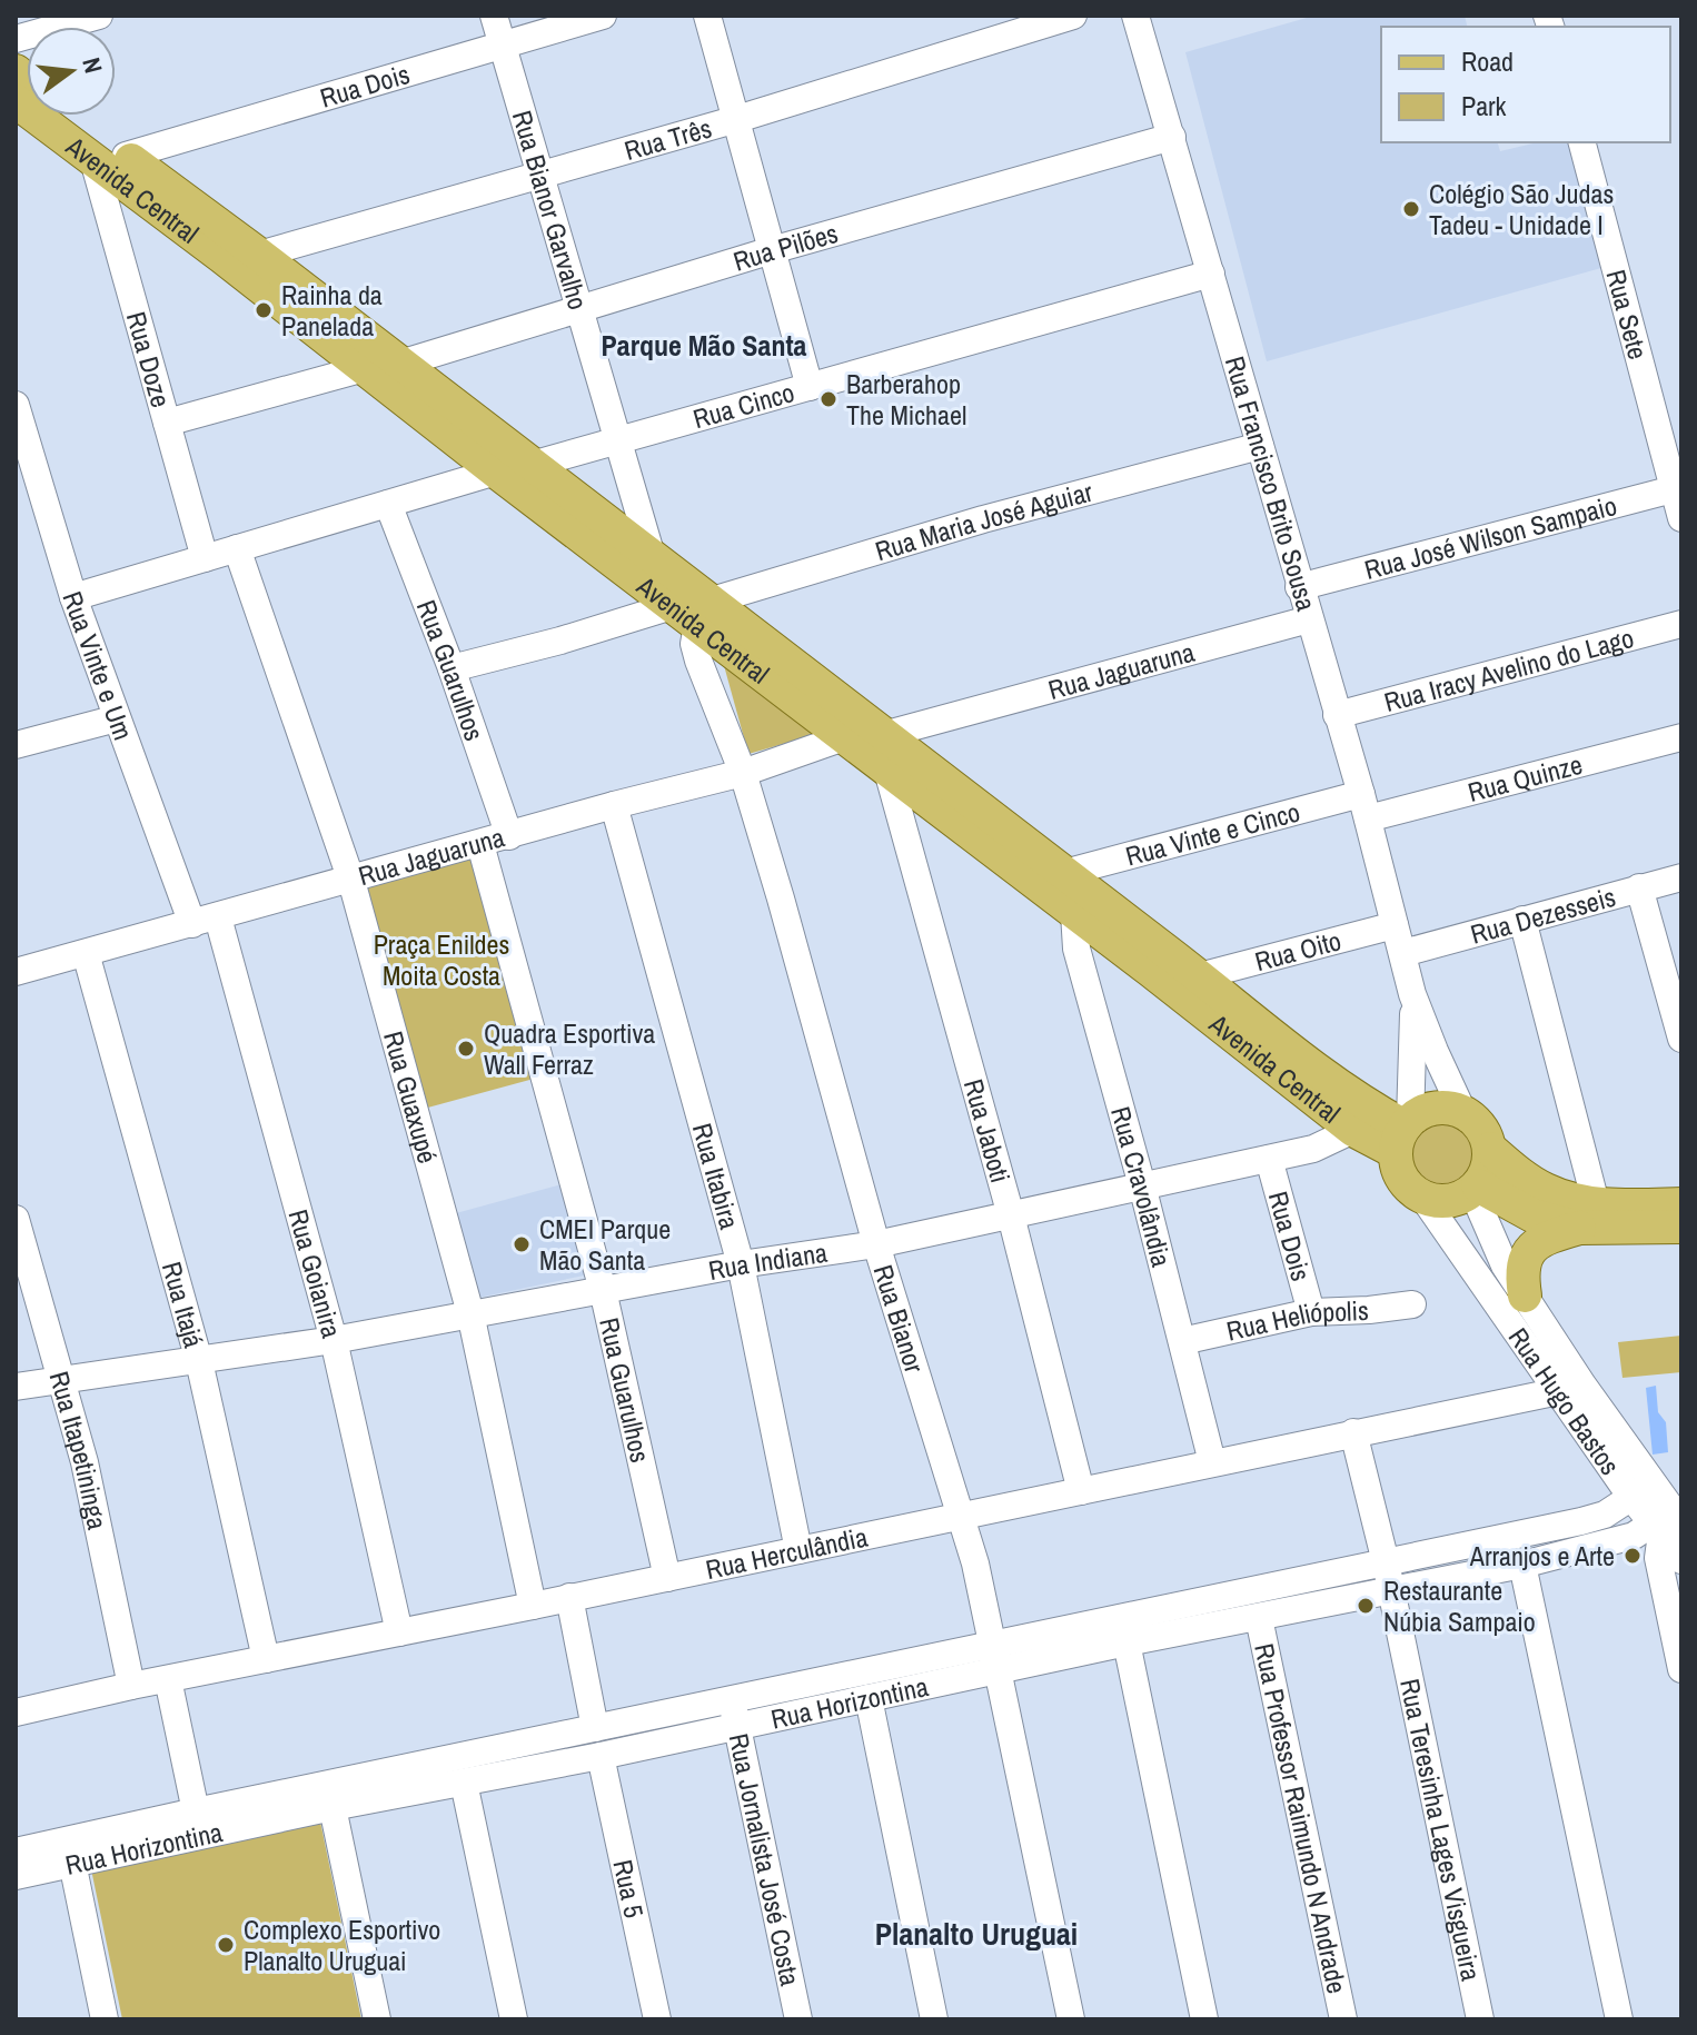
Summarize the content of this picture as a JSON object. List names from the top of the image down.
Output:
{
  "streets": {
    "main road": ["Avenida Central"],
    "street": [
      "Rua Dois",
      "Rua Três",
      "Rua Bianor Garvalho",
      "Rua Pilões",
      "Rua Sete",
      "Rua Doze",
      "Rua Cinco",
      "Rua Francisco Brito Sousa",
      "Rua Maria José Aguiar",
      "Rua José Wilson Sampaio",
      "Rua Vinte e Um",
      "Rua Guarulhos",
      "Rua Iracy Avelino do Lago",
      "Rua Jaguaruna",
      "Rua Quinze",
      "Rua Vinte e Cinco",
      "Rua Dezesseis",
      "Rua Oito",
      "Rua Guaxupé",
      "Rua Jaboti",
      "Rua Itabira",
      "Rua Cravolândia",
      "Rua Indiana",
      "Rua Goianira",
      "Rua Itajá",
      "Rua Bianor",
      "Rua Heliópolis",
      "Rua Hugo Bastos",
      "Rua Itapetininga",
      "Rua Herculândia",
      "Rua Horizontina",
      "Rua Professor Raimundo N Andrade",
      "Rua Teresinha Lages Visgueira",
      "Rua Jornalista José Costa",
      "Rua 5"
    ]
  },
  "crossings": [
    ["Rua Dois", "Avenida Central"],
    ["Rua Dois", "Rua Bianor Garvalho"],
    ["Rua Dois", "Rua Doze"],
    ["Rua Dois", "Rua Indiana"],
    ["Rua Dois", "Rua Heliópolis"],
    ["Rua Três", "Avenida Central"],
    ["Rua Três", "Rua Bianor Garvalho"],
    ["Avenida Central", "Rua Bianor Garvalho"],
    ["Avenida Central", "Rua Pilões"],
    ["Avenida Central", "Rua Doze"],
    ["Avenida Central", "Rua Cinco"],
    ["Avenida Central", "Rua Maria José Aguiar"],
    ["Avenida Central", "Rua Jaguaruna"],
    ["Avenida Central", "Rua Vinte e Cinco"],
    ["Avenida Central", "Rua Oito"],
    ["Avenida Central", "Rua Jaboti"],
    ["Avenida Central", "Rua Cravolândia"],
    ["Avenida Central", "Rua Indiana"],
    ["Avenida Central", "Rua Bianor"],
    ["Avenida Central", "Rua Hugo Bastos"],
    ["Rua Bianor Garvalho", "Rua Pilões"],
    ["Rua Bianor Garvalho", "Rua Cinco"],
    ["Rua Pilões", "Rua Francisco Brito Sousa"],
    ["Rua Sete", "Rua José Wilson Sampaio"],
    ["Rua Cinco", "Rua Francisco Brito Sousa"],
    ["Rua Francisco Brito Sousa", "Rua Maria José Aguiar"],
    ["Rua Francisco Brito Sousa", "Rua José Wilson Sampaio"],
    ["Rua Francisco Brito Sousa", "Rua Iracy Avelino do Lago"],
    ["Rua Francisco Brito Sousa", "Rua Jaguaruna"],
    ["Rua Francisco Brito Sousa", "Rua Quinze"],
    ["Rua Francisco Brito Sousa", "Rua Vinte e Cinco"],
    ["Rua Francisco Brito Sousa", "Rua Dezesseis"],
    ["Rua Francisco Brito Sousa", "Rua Oito"],
    ["Rua Maria José Aguiar", "Rua Guarulhos"],
    ["Rua Maria José Aguiar", "Rua Bianor"],
    ["Rua Vinte e Um", "Rua Jaguaruna"],
    ["Rua Vinte e Um", "Rua Goianira"],
    ["Rua Guarulhos", "Rua Jaguaruna"],
    ["Rua Guarulhos", "Rua Indiana"],
    ["Rua Guarulhos", "Rua Herculândia"],
    ["Rua Jaguaruna", "Rua Guaxupé"],
    ["Rua Jaguaruna", "Rua Itabira"],
    ["Rua Jaguaruna", "Rua Goianira"],
    ["Rua Jaguaruna", "Rua Itajá"],
    ["Rua Jaguaruna", "Rua Bianor"],
    ["Rua Quinze", "Rua Vinte e Cinco"],
    ["Rua Guaxupé", "Rua Indiana"],
    ["Rua Guaxupé", "Rua Herculândia"],
    ["Rua Jaboti", "Rua Indiana"],
    ["Rua Jaboti", "Rua Herculândia"],
    ["Rua Itabira", "Rua Indiana"],
    ["Rua Itabira", "Rua Herculândia"],
    ["Rua Cravolândia", "Rua Indiana"],
    ["Rua Cravolândia", "Rua Heliópolis"],
    ["Rua Cravolândia", "Rua Herculândia"],
    ["Rua Indiana", "Rua Goianira"],
    ["Rua Indiana", "Rua Itajá"],
    ["Rua Indiana", "Rua Bianor"],
    ["Rua Indiana", "Rua Itapetininga"],
    ["Rua Goianira", "Rua Herculândia"],
    ["Rua Itajá", "Rua Herculândia"],
    ["Rua Bianor", "Rua Herculândia"],
    ["Rua Bianor", "Rua Horizontina"],
    ["Rua Hugo Bastos", "Rua Herculândia"],
    ["Rua Hugo Bastos", "Rua Horizontina"],
    ["Rua Itapetininga", "Rua Herculândia"],
    ["Rua Herculândia", "Rua Teresinha Lages Visgueira"],
    ["Rua Horizontina", "Rua Professor Raimundo N Andrade"],
    ["Rua Horizontina", "Rua Teresinha Lages Visgueira"],
    ["Rua Horizontina", "Rua Jornalista José Costa"],
    ["Rua Horizontina", "Rua 5"]
  ],
  "districts": ["Parque Mão Santa", "Planalto Uruguai"],
  "parks": ["Praça Enildes Moita Costa"],
  "places": [
    "Colégio São Judas Tadeu - Unidade I",
    "Rainha da Panelada",
    "Barberahop The Michael",
    "Quadra Esportiva Wall Ferraz",
    "CMEI Parque Mão Santa",
    "Arranjos e Arte",
    "Restaurante Núbia Sampaio",
    "Complexo Esportivo Planalto Uruguai"
  ],
  "legend": ["Road", "Park"],
  "north": "right"
}
